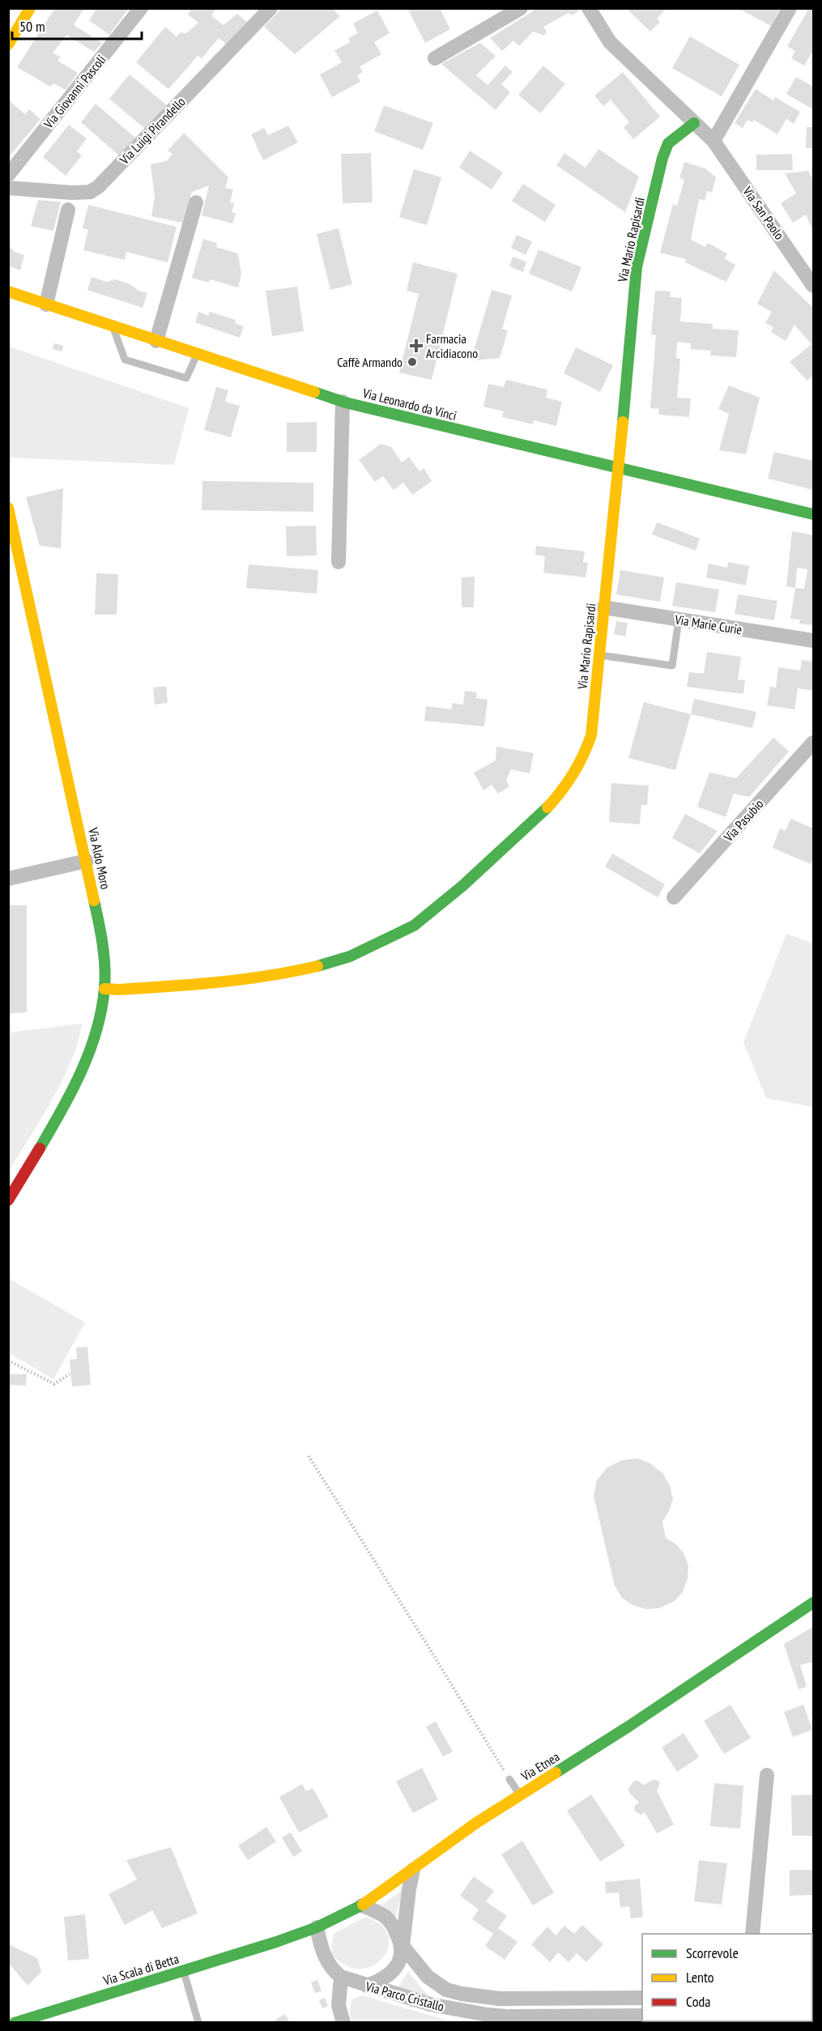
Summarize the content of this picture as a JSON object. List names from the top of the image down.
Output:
{
  "streets": {
    "street": [
      "Via Giovanni Pascoli",
      "Via Luigi Pirandello",
      "Via San Paolo",
      "Via Mario Rapisardi",
      "Via Leonardo da Vinci",
      "Via Marie Curie",
      "Via Pasubio",
      "Via Aldo Moro",
      "Via Etnea",
      "Via Scala di Betta",
      "Via Parco Cristallo"
    ]
  },
  "crossings": [
    ["Via San Paolo", "Via Mario Rapisardi"],
    ["Via Mario Rapisardi", "Via Leonardo da Vinci"],
    ["Via Mario Rapisardi", "Via Marie Curie"],
    ["Via Mario Rapisardi", "Via Aldo Moro"],
    ["Via Etnea", "Via Scala di Betta"],
    ["Via Etnea", "Via Parco Cristallo"]
  ],
  "places": {
    "health": ["Farmacia Arcidiacono"],
    "other": ["Caffè Armando"]
  },
  "legend": ["Scorrevole", "Lento", "Coda"],
  "scale_bar": "50 m"
}
